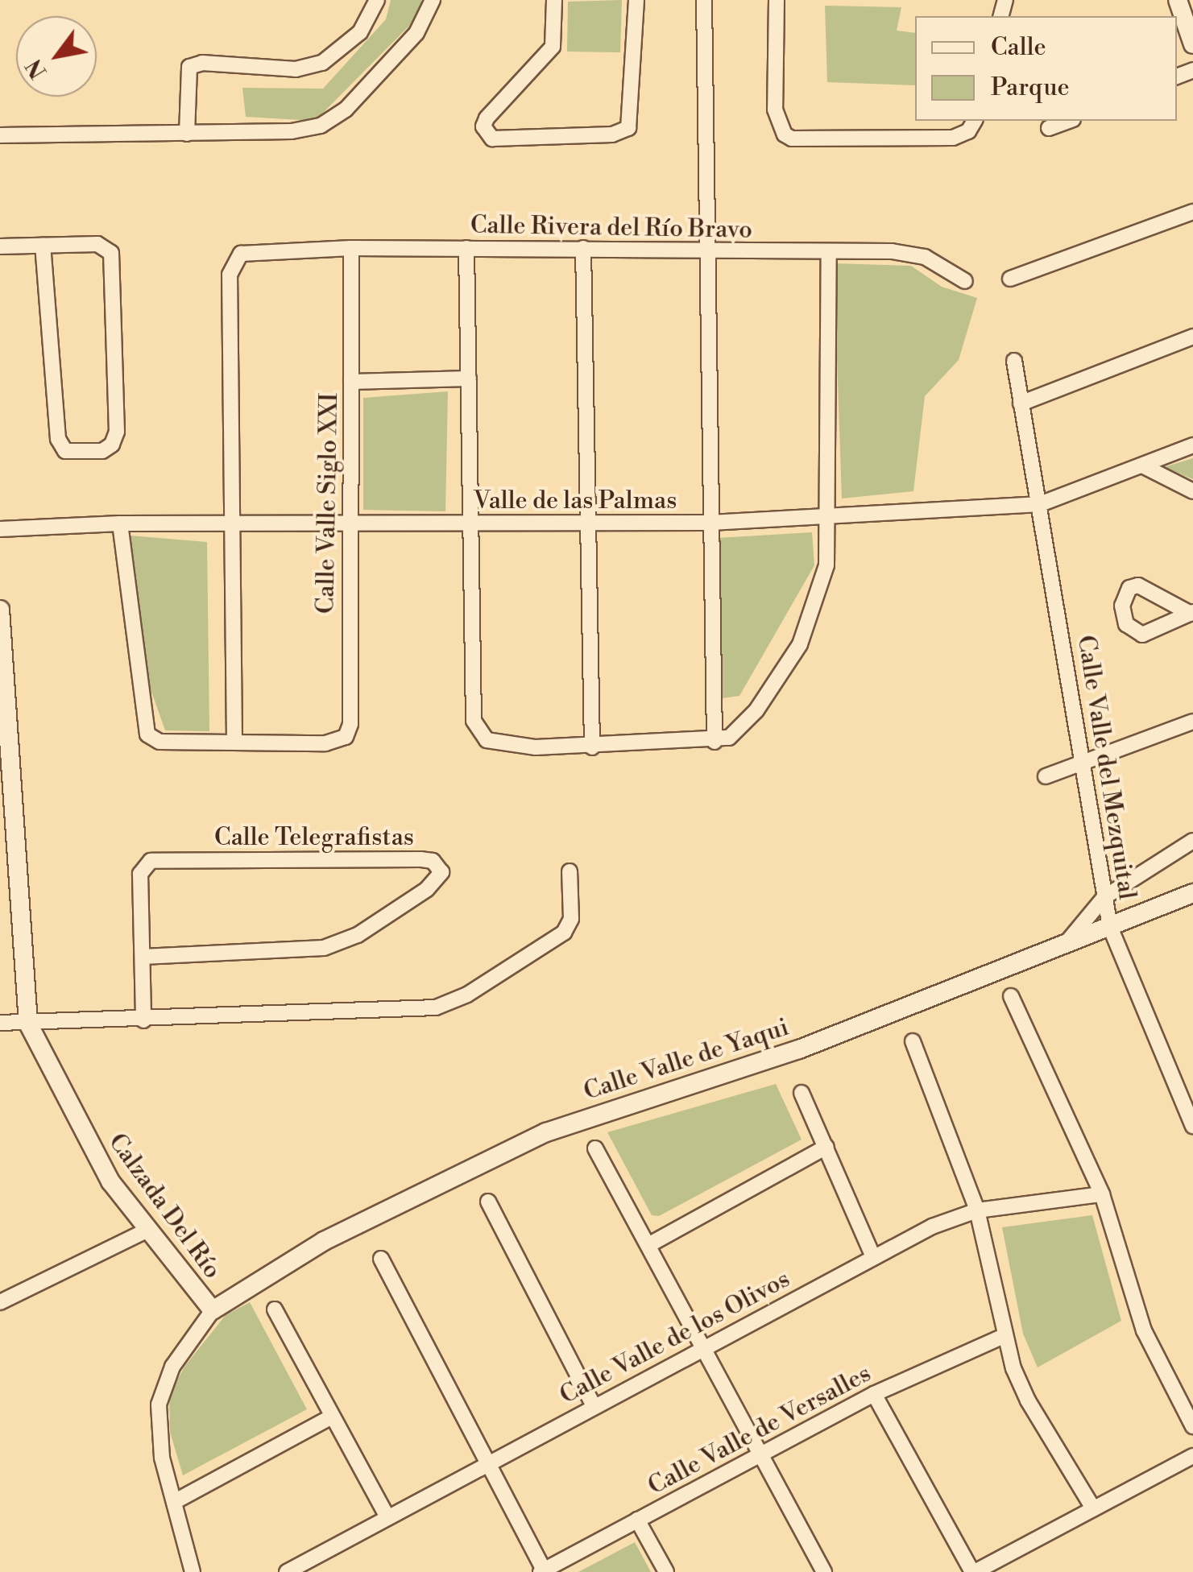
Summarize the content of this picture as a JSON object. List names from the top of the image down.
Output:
{
  "streets": {
    "street": [
      "Calle Rivera del Río Bravo",
      "Valle de las Palmas",
      "Calle Valle Siglo XXI",
      "Calle Valle del Mezquital",
      "Calle Telegrafistas",
      "Calle Valle de Yaqui",
      "Calzada Del Río",
      "Calle Valle de los Olivos",
      "Calle Valle de Versalles"
    ]
  },
  "crossings": [
    ["Calle Rivera del Río Bravo", "Valle de las Palmas"],
    ["Calle Rivera del Río Bravo", "Calle Valle Siglo XXI"],
    ["Valle de las Palmas", "Calle Valle Siglo XXI"],
    ["Valle de las Palmas", "Calle Valle del Mezquital"],
    ["Calle Valle del Mezquital", "Calle Valle de Yaqui"],
    ["Calle Valle de Yaqui", "Calzada Del Río"]
  ],
  "legend": ["Calle", "Parque"],
  "north": "bottom left"
}
